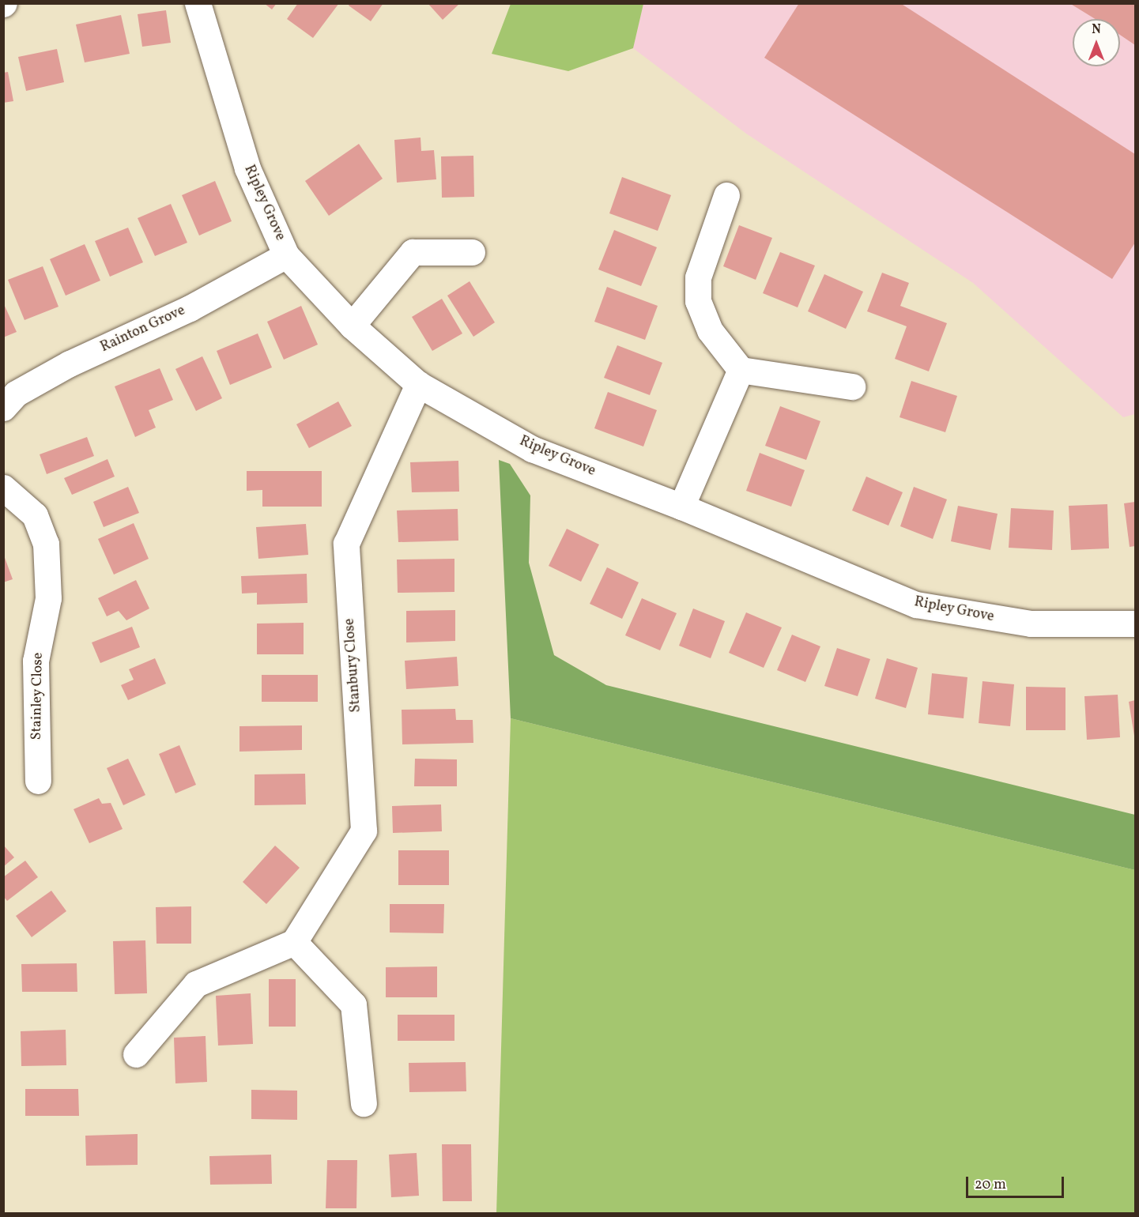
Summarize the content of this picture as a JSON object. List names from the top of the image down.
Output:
{
  "streets": {
    "street": [
      "Ripley Grove",
      "Rainton Grove",
      "Stanbury Close",
      "Stainley Close"
    ]
  },
  "crossings": [
    ["Ripley Grove", "Rainton Grove"],
    ["Ripley Grove", "Stanbury Close"]
  ],
  "scale_bar": "20 m",
  "north": "top"
}
